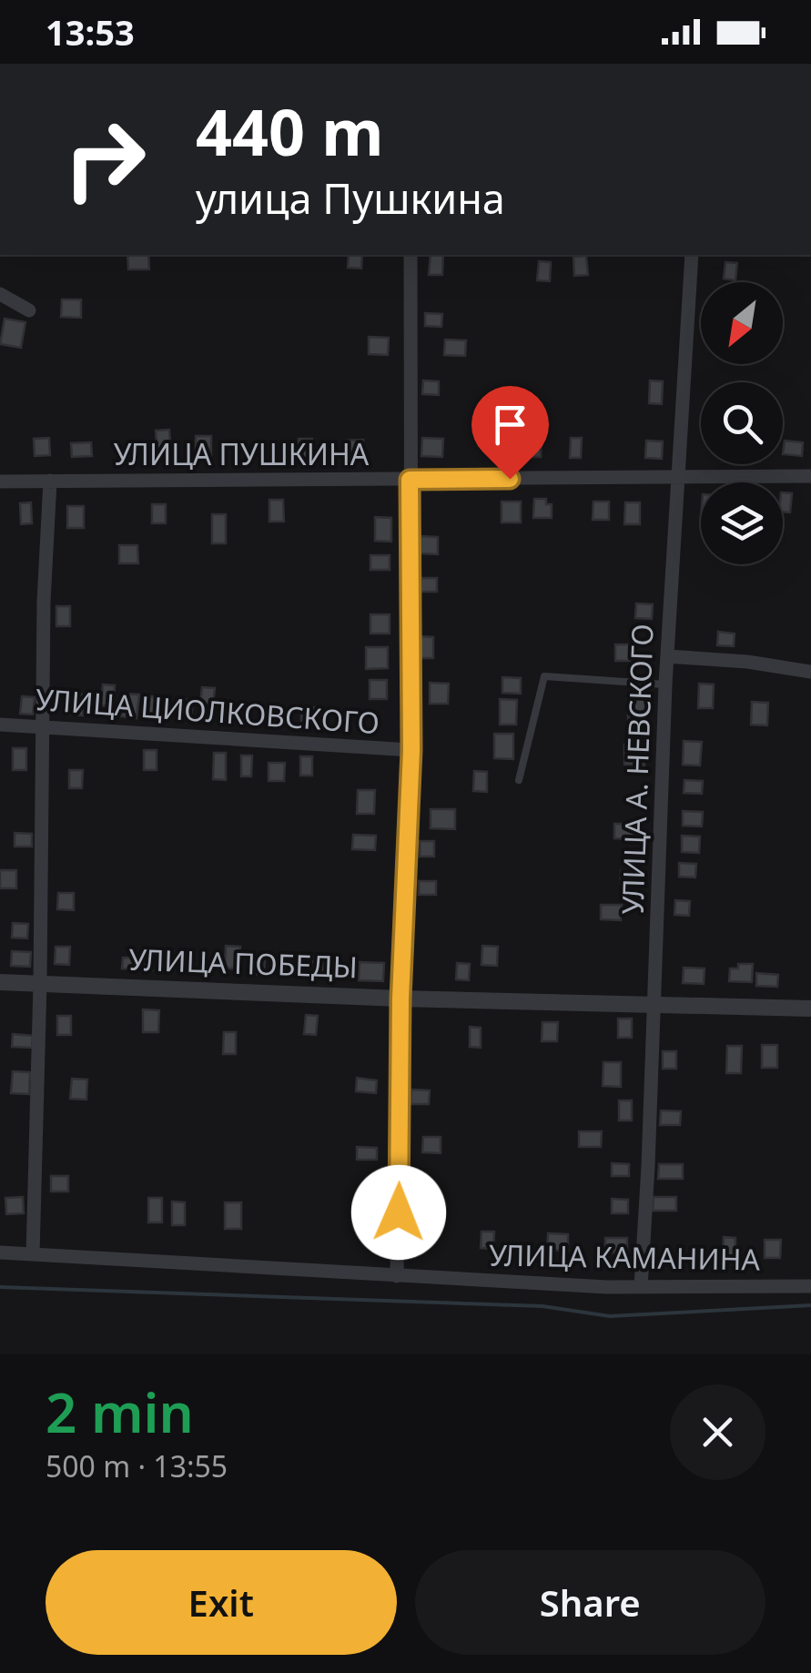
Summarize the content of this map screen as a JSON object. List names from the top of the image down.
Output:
{
  "streets": {
    "street": [
      "УЛИЦА ПУШКИНА",
      "УЛИЦА ЦИОЛКОВСКОГО",
      "УЛИЦА А. НЕВСКОГО",
      "УЛИЦА ПОБЕДЫ",
      "УЛИЦА КАМАНИНА"
    ]
  },
  "crossings": [
    ["УЛИЦА ПУШКИНА", "УЛИЦА А. НЕВСКОГО"],
    ["УЛИЦА А. НЕВСКОГО", "УЛИЦА ПОБЕДЫ"],
    ["УЛИЦА А. НЕВСКОГО", "УЛИЦА КАМАНИНА"]
  ],
  "north": "bottom left",
  "page": {
    "status": "13:53",
    "turn": ["440 m", "улица Пушкина"],
    "heading": ["2 min", "500 m · 13:55"],
    "buttons": ["Exit", "Share"]
  }
}
